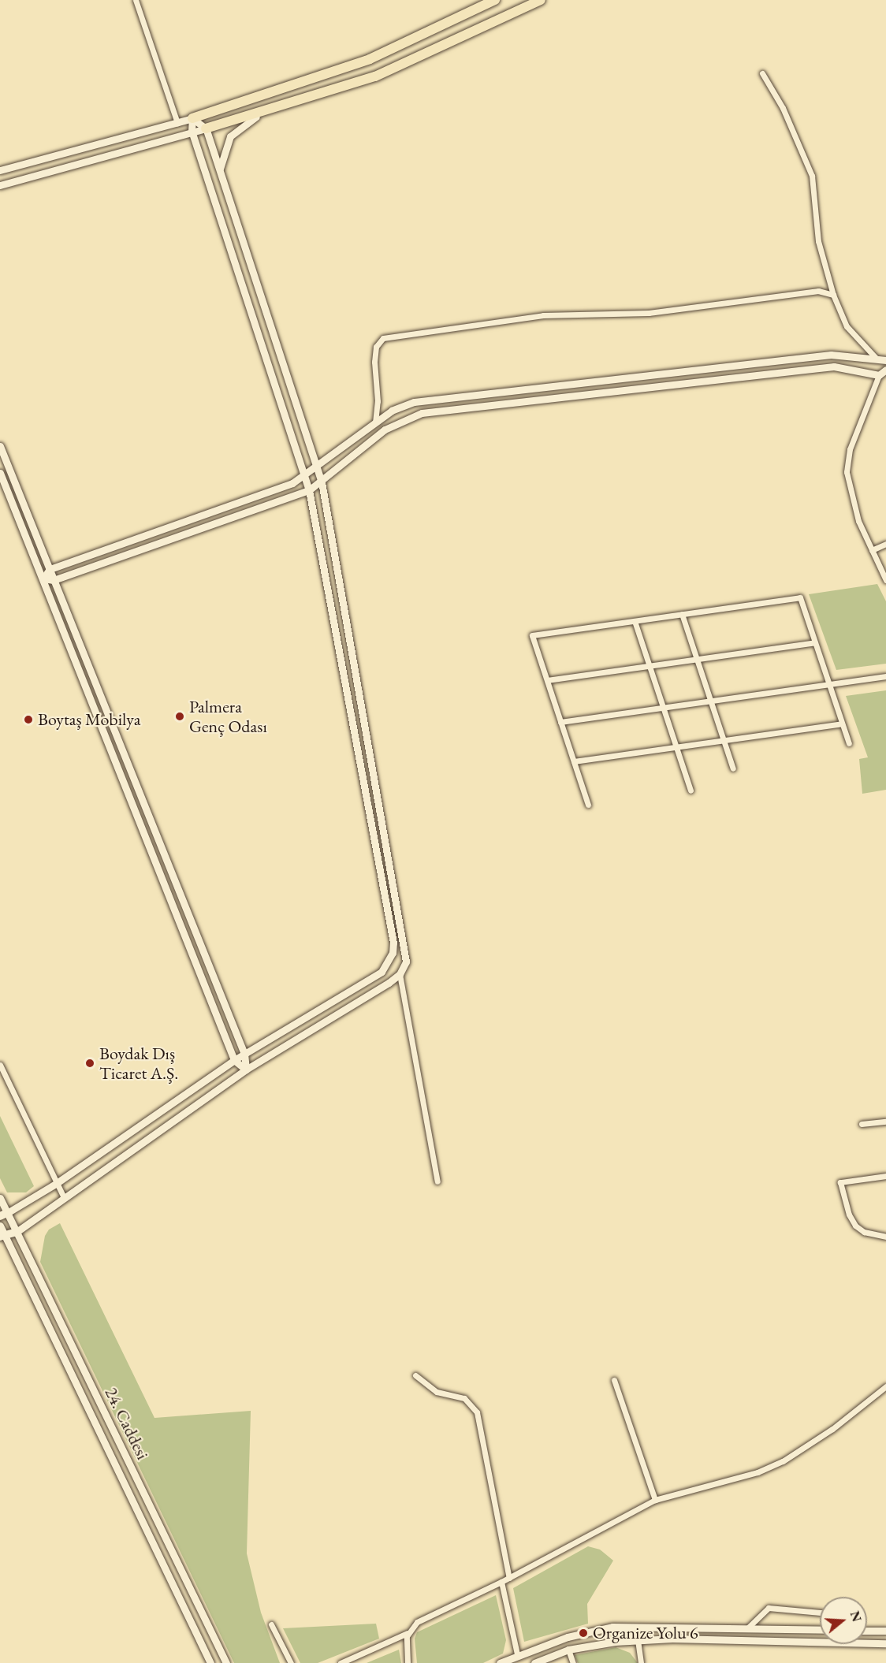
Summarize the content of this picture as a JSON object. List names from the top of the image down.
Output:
{
  "streets": {
    "street": ["24. Caddesi"]
  },
  "places": [
    "Palmera Genç Odası",
    "Boytaş Mobilya",
    "Boydak Dış Ticaret A.Ş.",
    "Organize Yolu 6"
  ],
  "north": "right"
}
